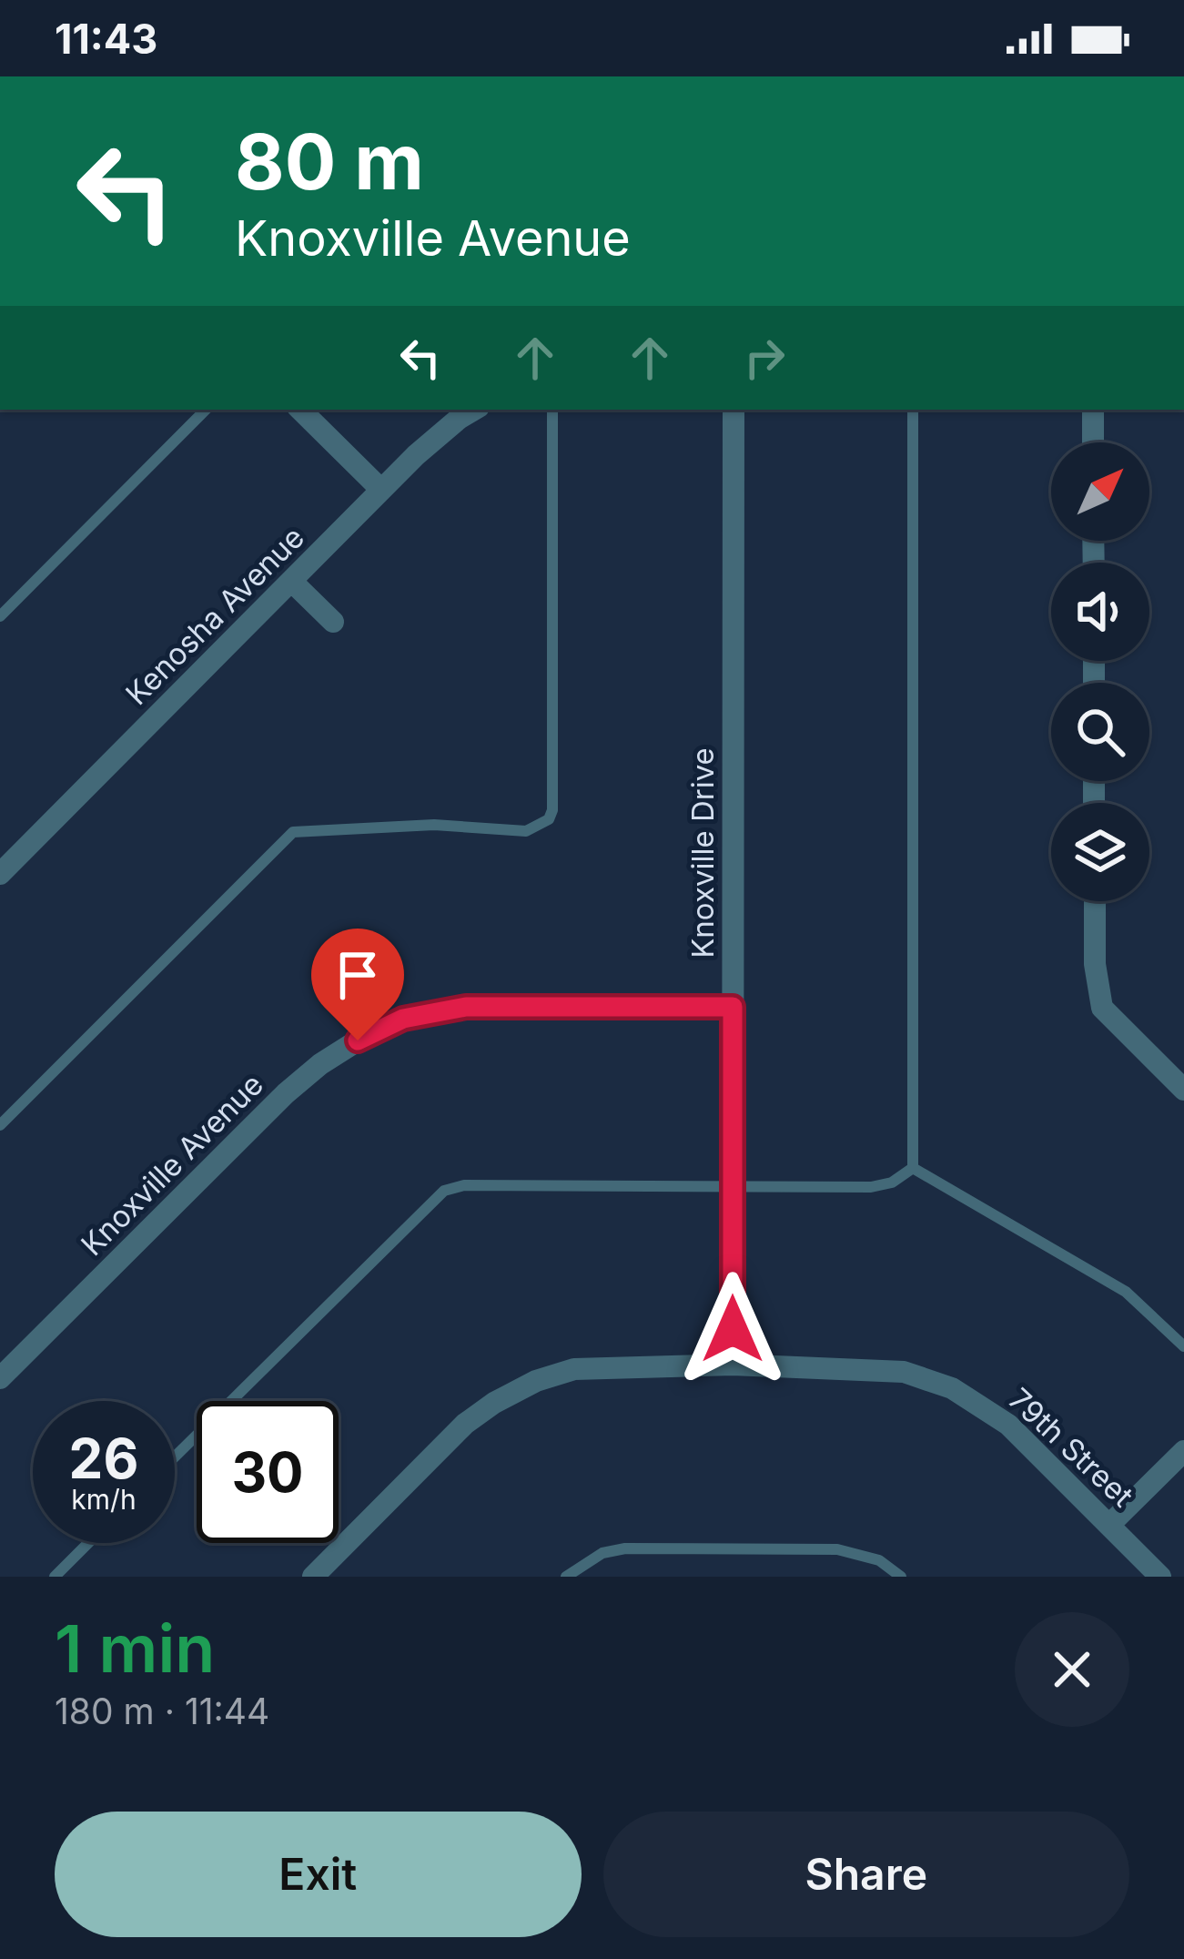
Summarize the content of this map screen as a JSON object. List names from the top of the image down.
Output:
{
  "streets": {
    "street": [
      "Kenosha Avenue",
      "Knoxville Drive",
      "Knoxville Avenue",
      "79th Street"
    ]
  },
  "crossings": [
    ["Knoxville Drive", "Knoxville Avenue"],
    ["Knoxville Drive", "79th Street"]
  ],
  "north": "top right",
  "page": {
    "status": "11:43",
    "turn": ["80 m", "Knoxville Avenue"],
    "speed": "26 km/h",
    "limit": "30",
    "heading": ["1 min", "180 m · 11:44"],
    "buttons": ["Exit", "Share"]
  }
}
